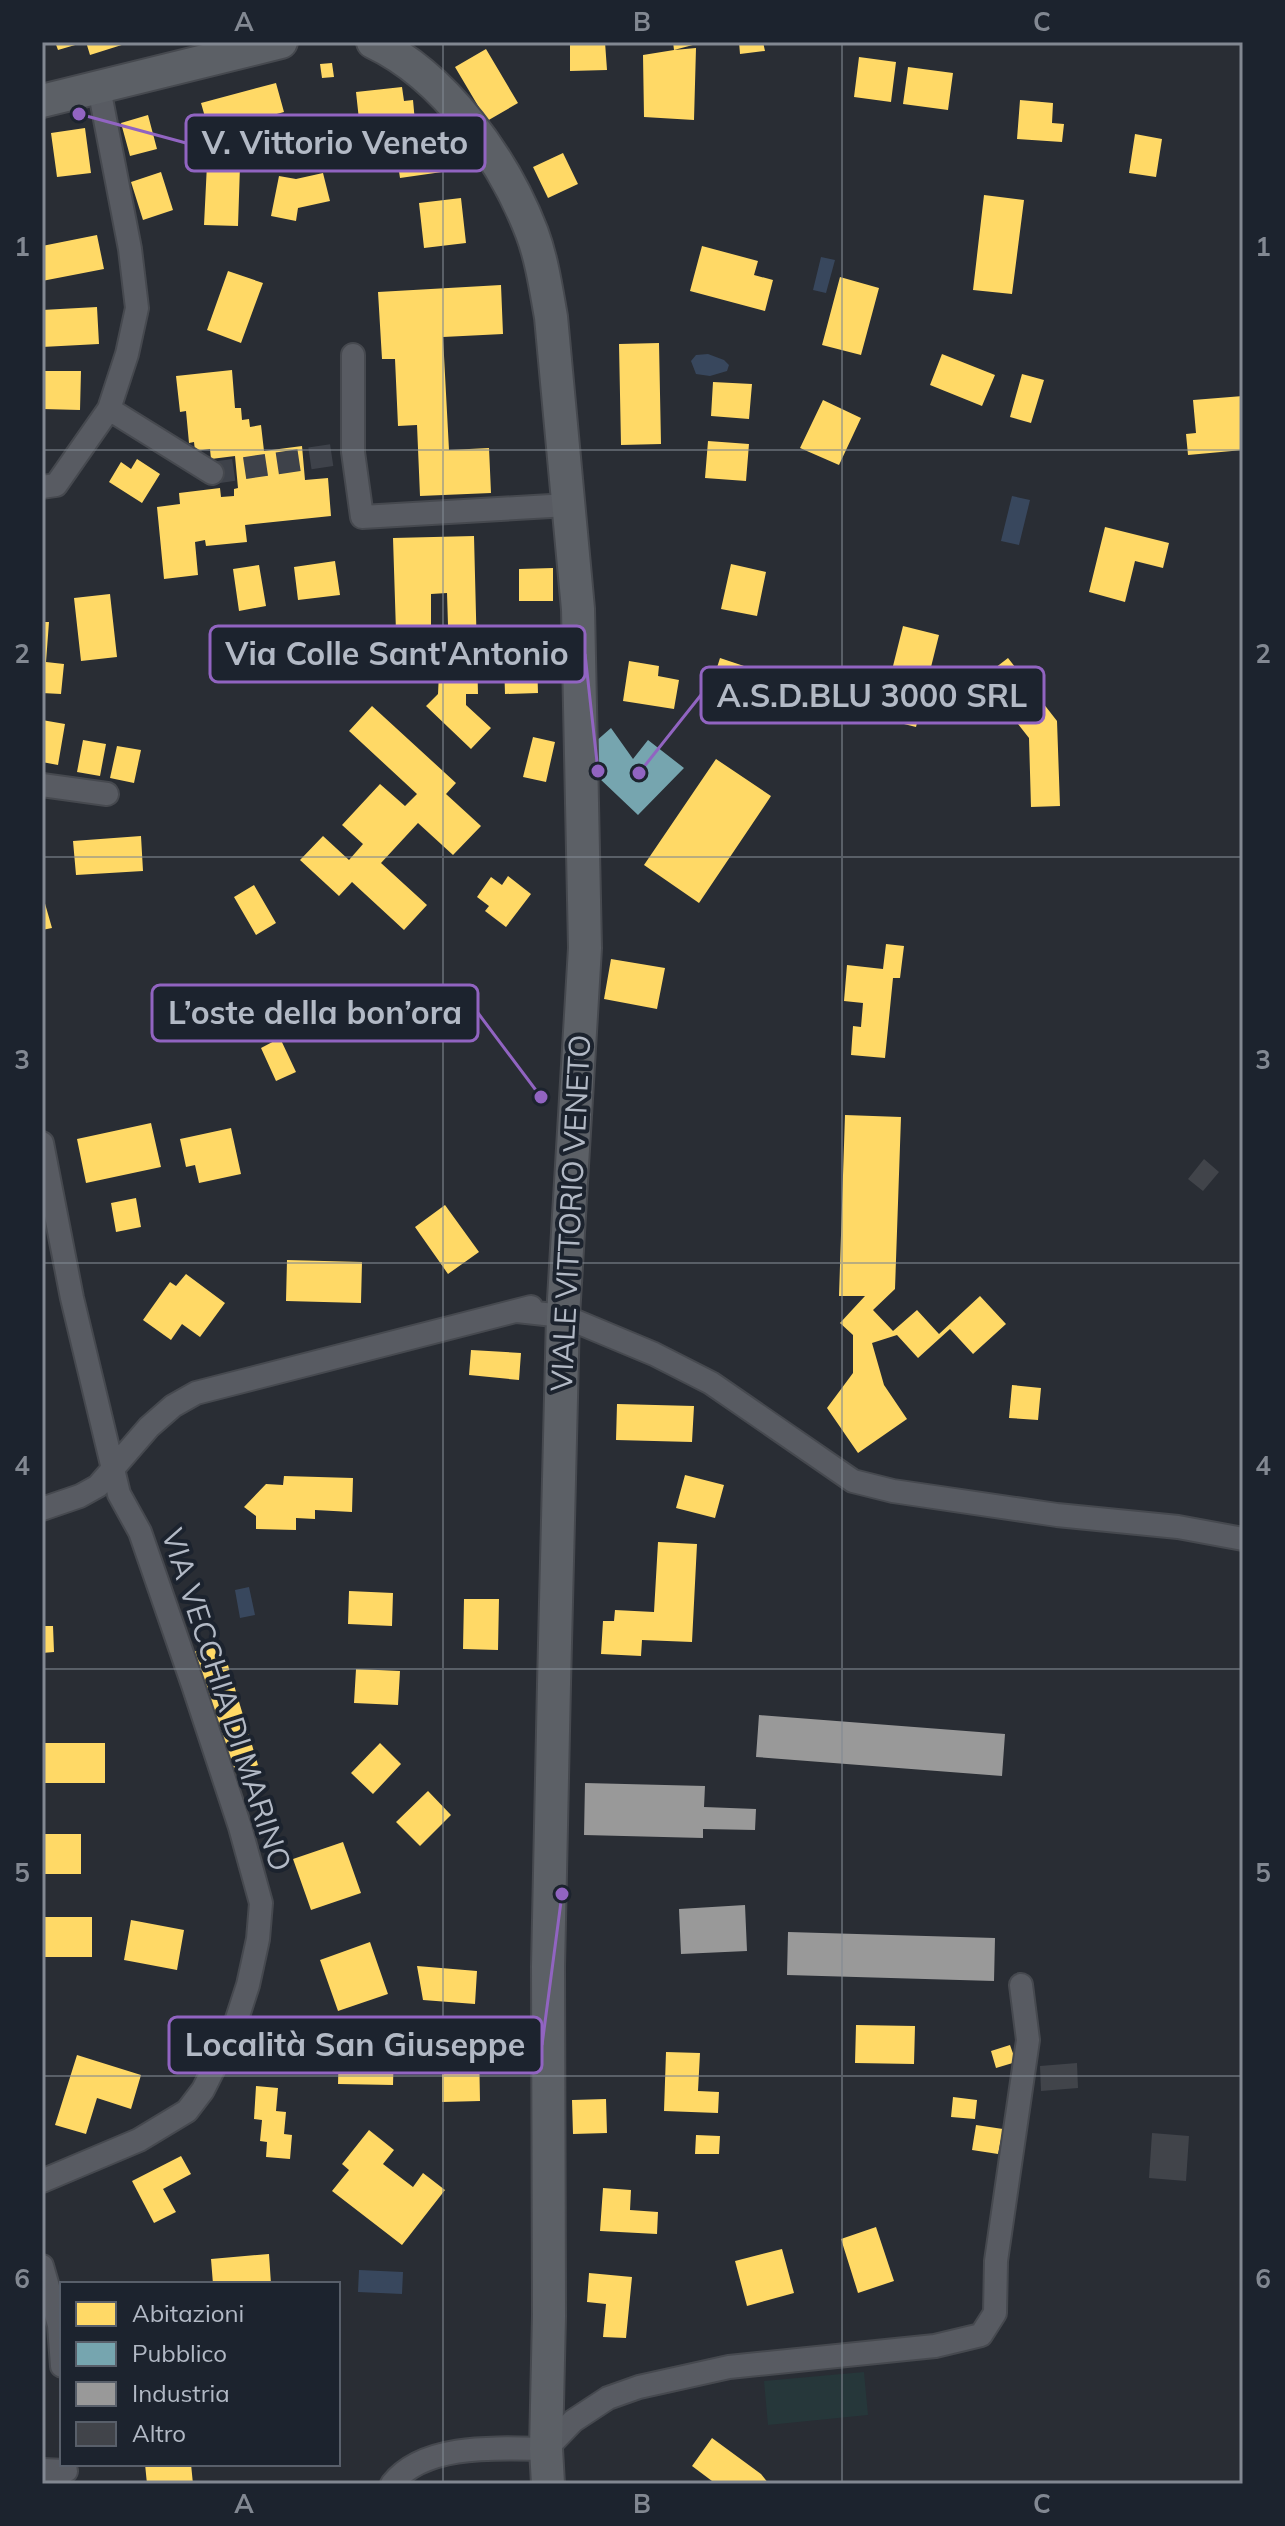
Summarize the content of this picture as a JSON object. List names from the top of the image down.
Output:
{
  "streets": {
    "main road": ["VIALE VITTORIO VENETO"],
    "street": ["VIA VECCHIA DI MARINO"]
  },
  "places": [
    "V. Vittorio Veneto",
    "Via Colle Sant'Antonio",
    "A.S.D.BLU 3000 SRL",
    "L’oste della bon’ora",
    "Località San Giuseppe"
  ],
  "legend": [
    "Abitazioni",
    "Pubblico",
    "Industria",
    "Altro"
  ],
  "grid": {
    "columns": ["A", "B", "C"],
    "rows": [
      "1",
      "2",
      "3",
      "4",
      "5",
      "6"
    ]
  }
}
